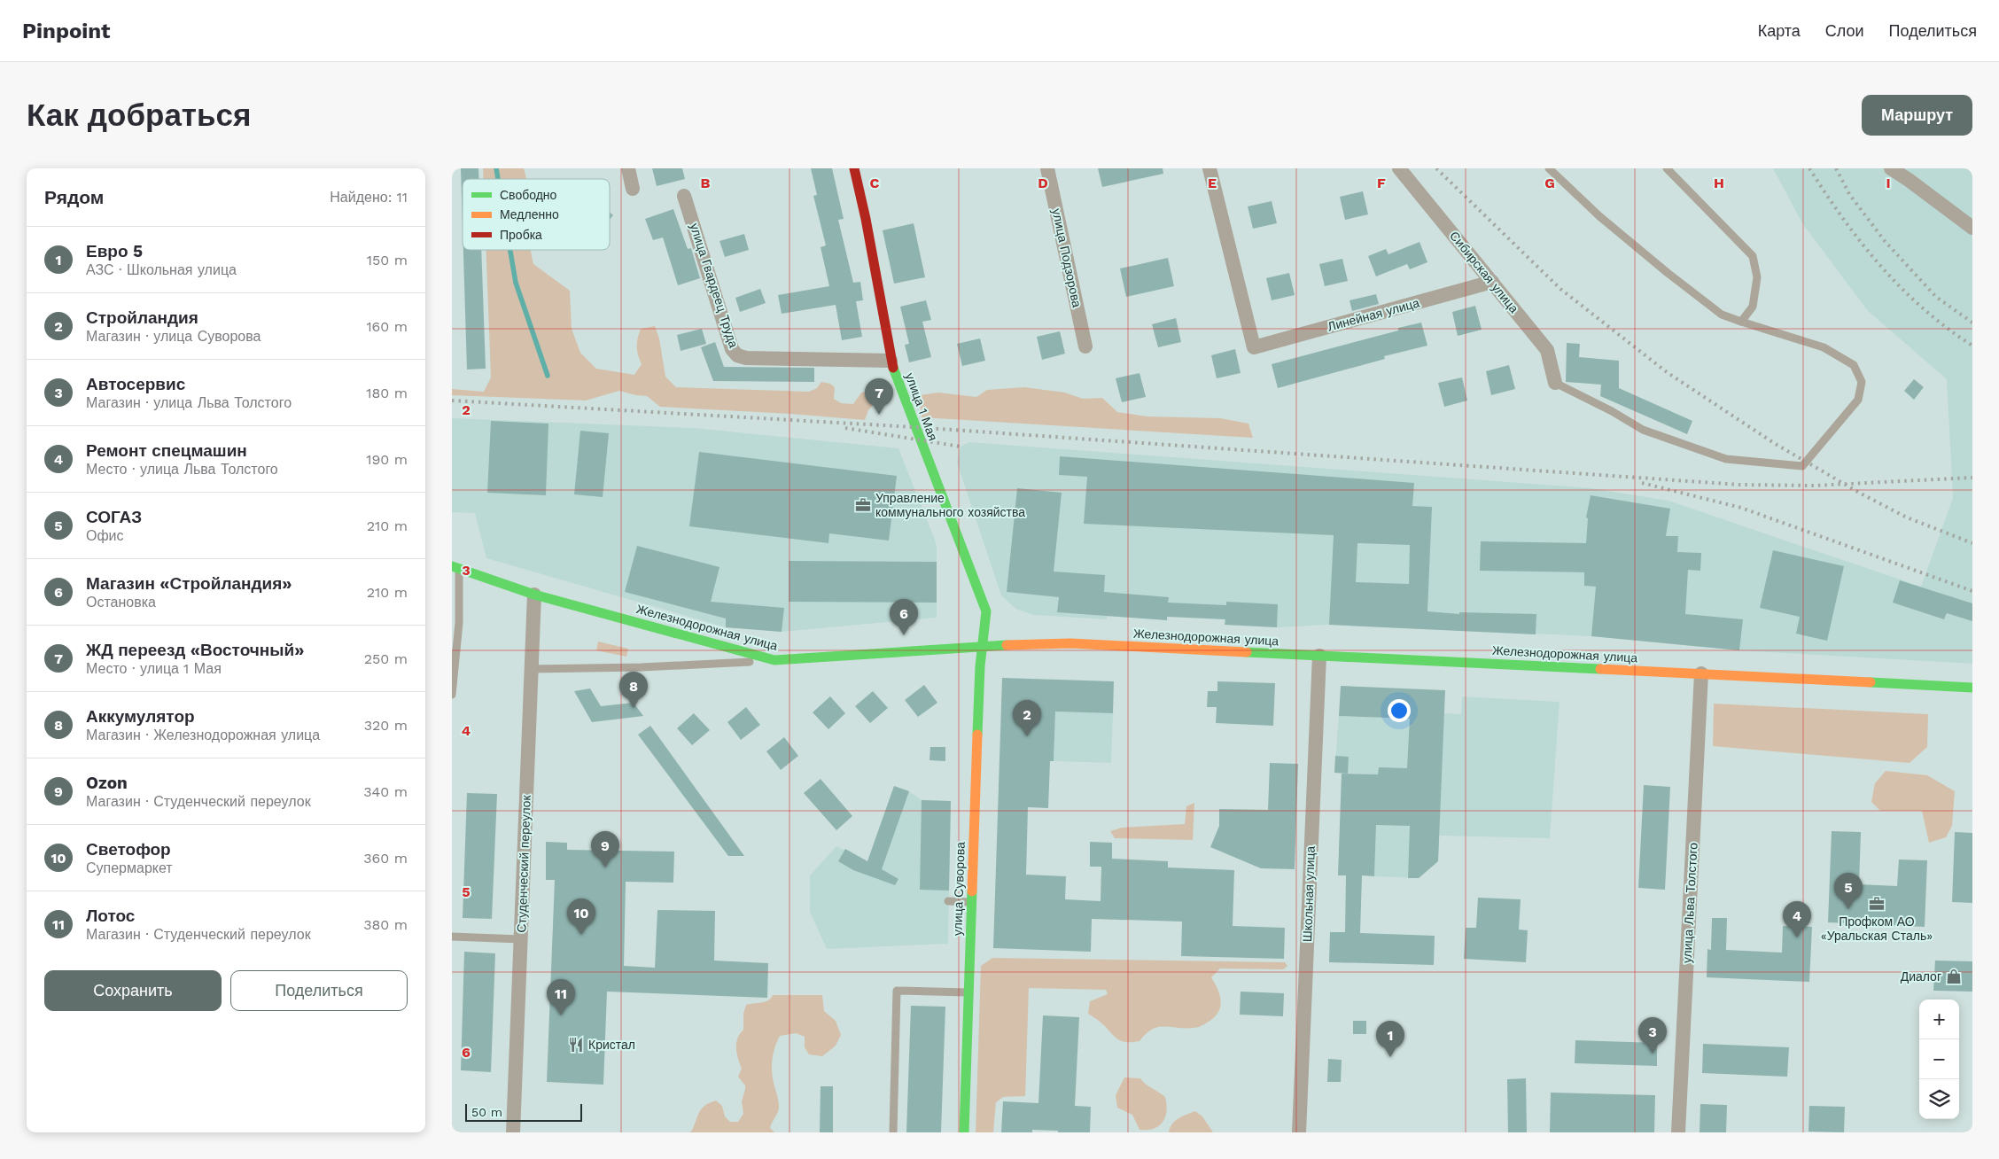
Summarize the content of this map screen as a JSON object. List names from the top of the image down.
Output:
{
  "streets": {
    "main road": ["улица 1 Мая", "Железнодорожная улица", "улица Суворова"],
    "street": [
      "улица Подзорова",
      "Сибирская улица",
      "улица Гвардеец Труда",
      "Линейная улица",
      "Студенческий переулок",
      "Школьная улица",
      "улица Льва Толстого"
    ]
  },
  "crossings": [
    ["Сибирская улица", "Линейная улица"],
    ["улица Гвардеец Труда", "улица 1 Мая"],
    ["улица 1 Мая", "Железнодорожная улица"],
    ["улица 1 Мая", "улица Суворова"],
    ["Железнодорожная улица", "Студенческий переулок"],
    ["Железнодорожная улица", "улица Суворова"],
    ["Железнодорожная улица", "Школьная улица"],
    ["Железнодорожная улица", "улица Льва Толстого"]
  ],
  "places": {
    "office": ["Управление коммунального хозяйства", "Профком АО «Уральская Сталь»"],
    "shop": ["Диалог"],
    "restaurant": ["Кристал"]
  },
  "legend": ["Свободно", "Медленно", "Пробка"],
  "scale_bar": "50 m",
  "page": {
    "header": "Pinpoint",
    "nav": ["Карта", "Слои", "Поделиться"],
    "buttons": [
      "Маршрут",
      ["Сохранить", "Поделиться"]
    ],
    "title": "Как добраться",
    "heading": ["Рядом", "Найдено: 11"],
    "list": [
      {
        "mark": "1",
        "name": "Евро 5",
        "note": "АЗС · Школьная улица",
        "value": "150 m"
      },
      {
        "mark": "2",
        "name": "Стройландия",
        "note": "Магазин · улица Суворова",
        "value": "160 m"
      },
      {
        "mark": "3",
        "name": "Автосервис",
        "note": "Магазин · улица Льва Толстого",
        "value": "180 m"
      },
      {
        "mark": "4",
        "name": "Ремонт спецмашин",
        "note": "Место · улица Льва Толстого",
        "value": "190 m"
      },
      {
        "mark": "5",
        "name": "СОГАЗ",
        "note": "Офис",
        "value": "210 m"
      },
      {
        "mark": "6",
        "name": "Магазин «Стройландия»",
        "note": "Остановка",
        "value": "210 m"
      },
      {
        "mark": "7",
        "name": "ЖД переезд «Восточный»",
        "note": "Место · улица 1 Мая",
        "value": "250 m"
      },
      {
        "mark": "8",
        "name": "Аккумулятор",
        "note": "Магазин · Железнодорожная улица",
        "value": "320 m"
      },
      {
        "mark": "9",
        "name": "Ozon",
        "note": "Магазин · Студенческий переулок",
        "value": "340 m"
      },
      {
        "mark": "10",
        "name": "Светофор",
        "note": "Супермаркет",
        "value": "360 m"
      },
      {
        "mark": "11",
        "name": "Лотос",
        "note": "Магазин · Студенческий переулок",
        "value": "380 m"
      }
    ],
    "pins": [
      "7",
      "6",
      "8",
      "2",
      "9",
      "5",
      "10",
      "4",
      "11",
      "3",
      "1"
    ],
    "map_buttons": ["+", "−"],
    "scale": "50 m"
  },
  "grid": {
    "columns": [
      "B",
      "C",
      "D",
      "E",
      "F",
      "G",
      "H",
      "I"
    ],
    "rows": [
      "2",
      "3",
      "4",
      "5",
      "6"
    ]
  }
}
